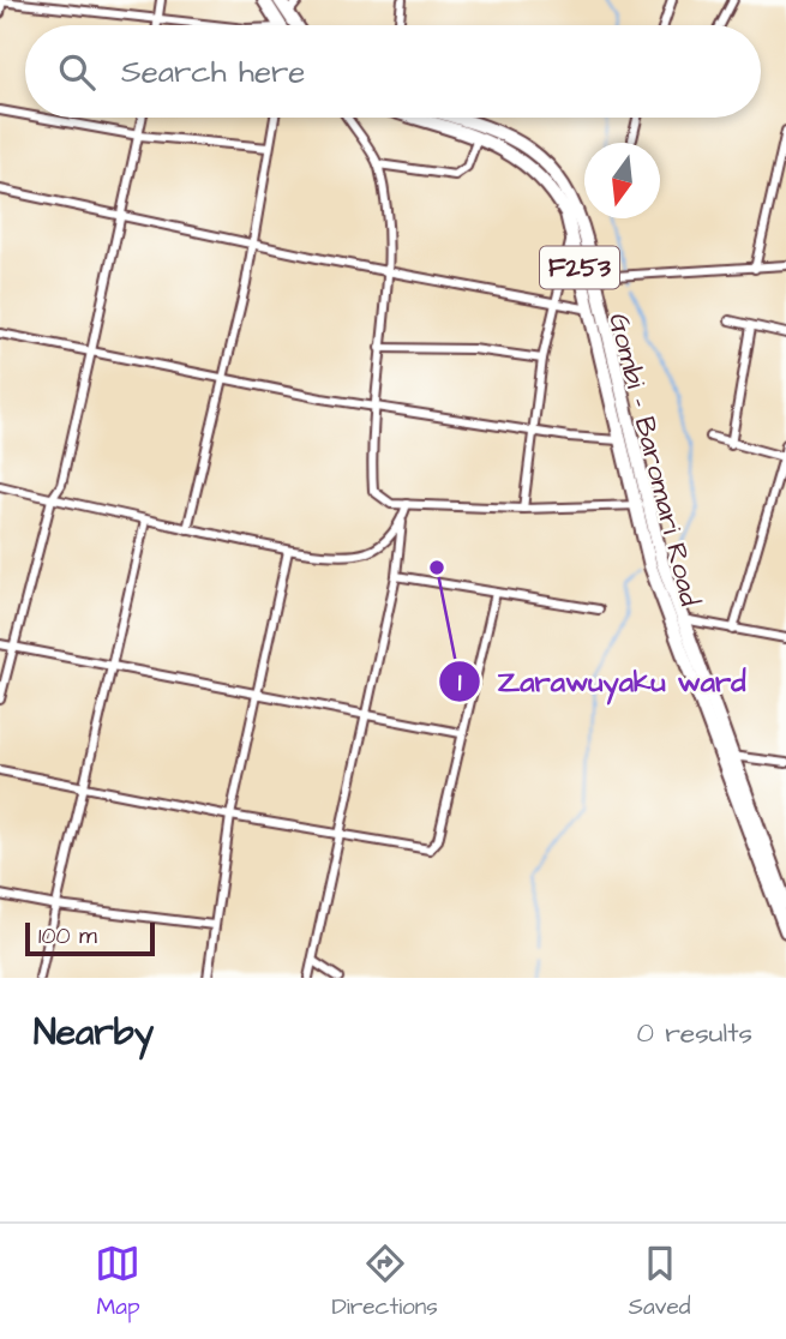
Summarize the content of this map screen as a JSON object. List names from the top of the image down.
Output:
{
  "streets": {
    "main road": ["F253", "Gombi - Baromari Road"]
  },
  "places": ["Zarawuyaku ward"],
  "scale_bar": "100 m",
  "north": "bottom",
  "page": {
    "search": "Search here",
    "scale": "100 m",
    "heading": ["Nearby", "0 results"],
    "nav": ["Map", "Directions", "Saved"]
  }
}
